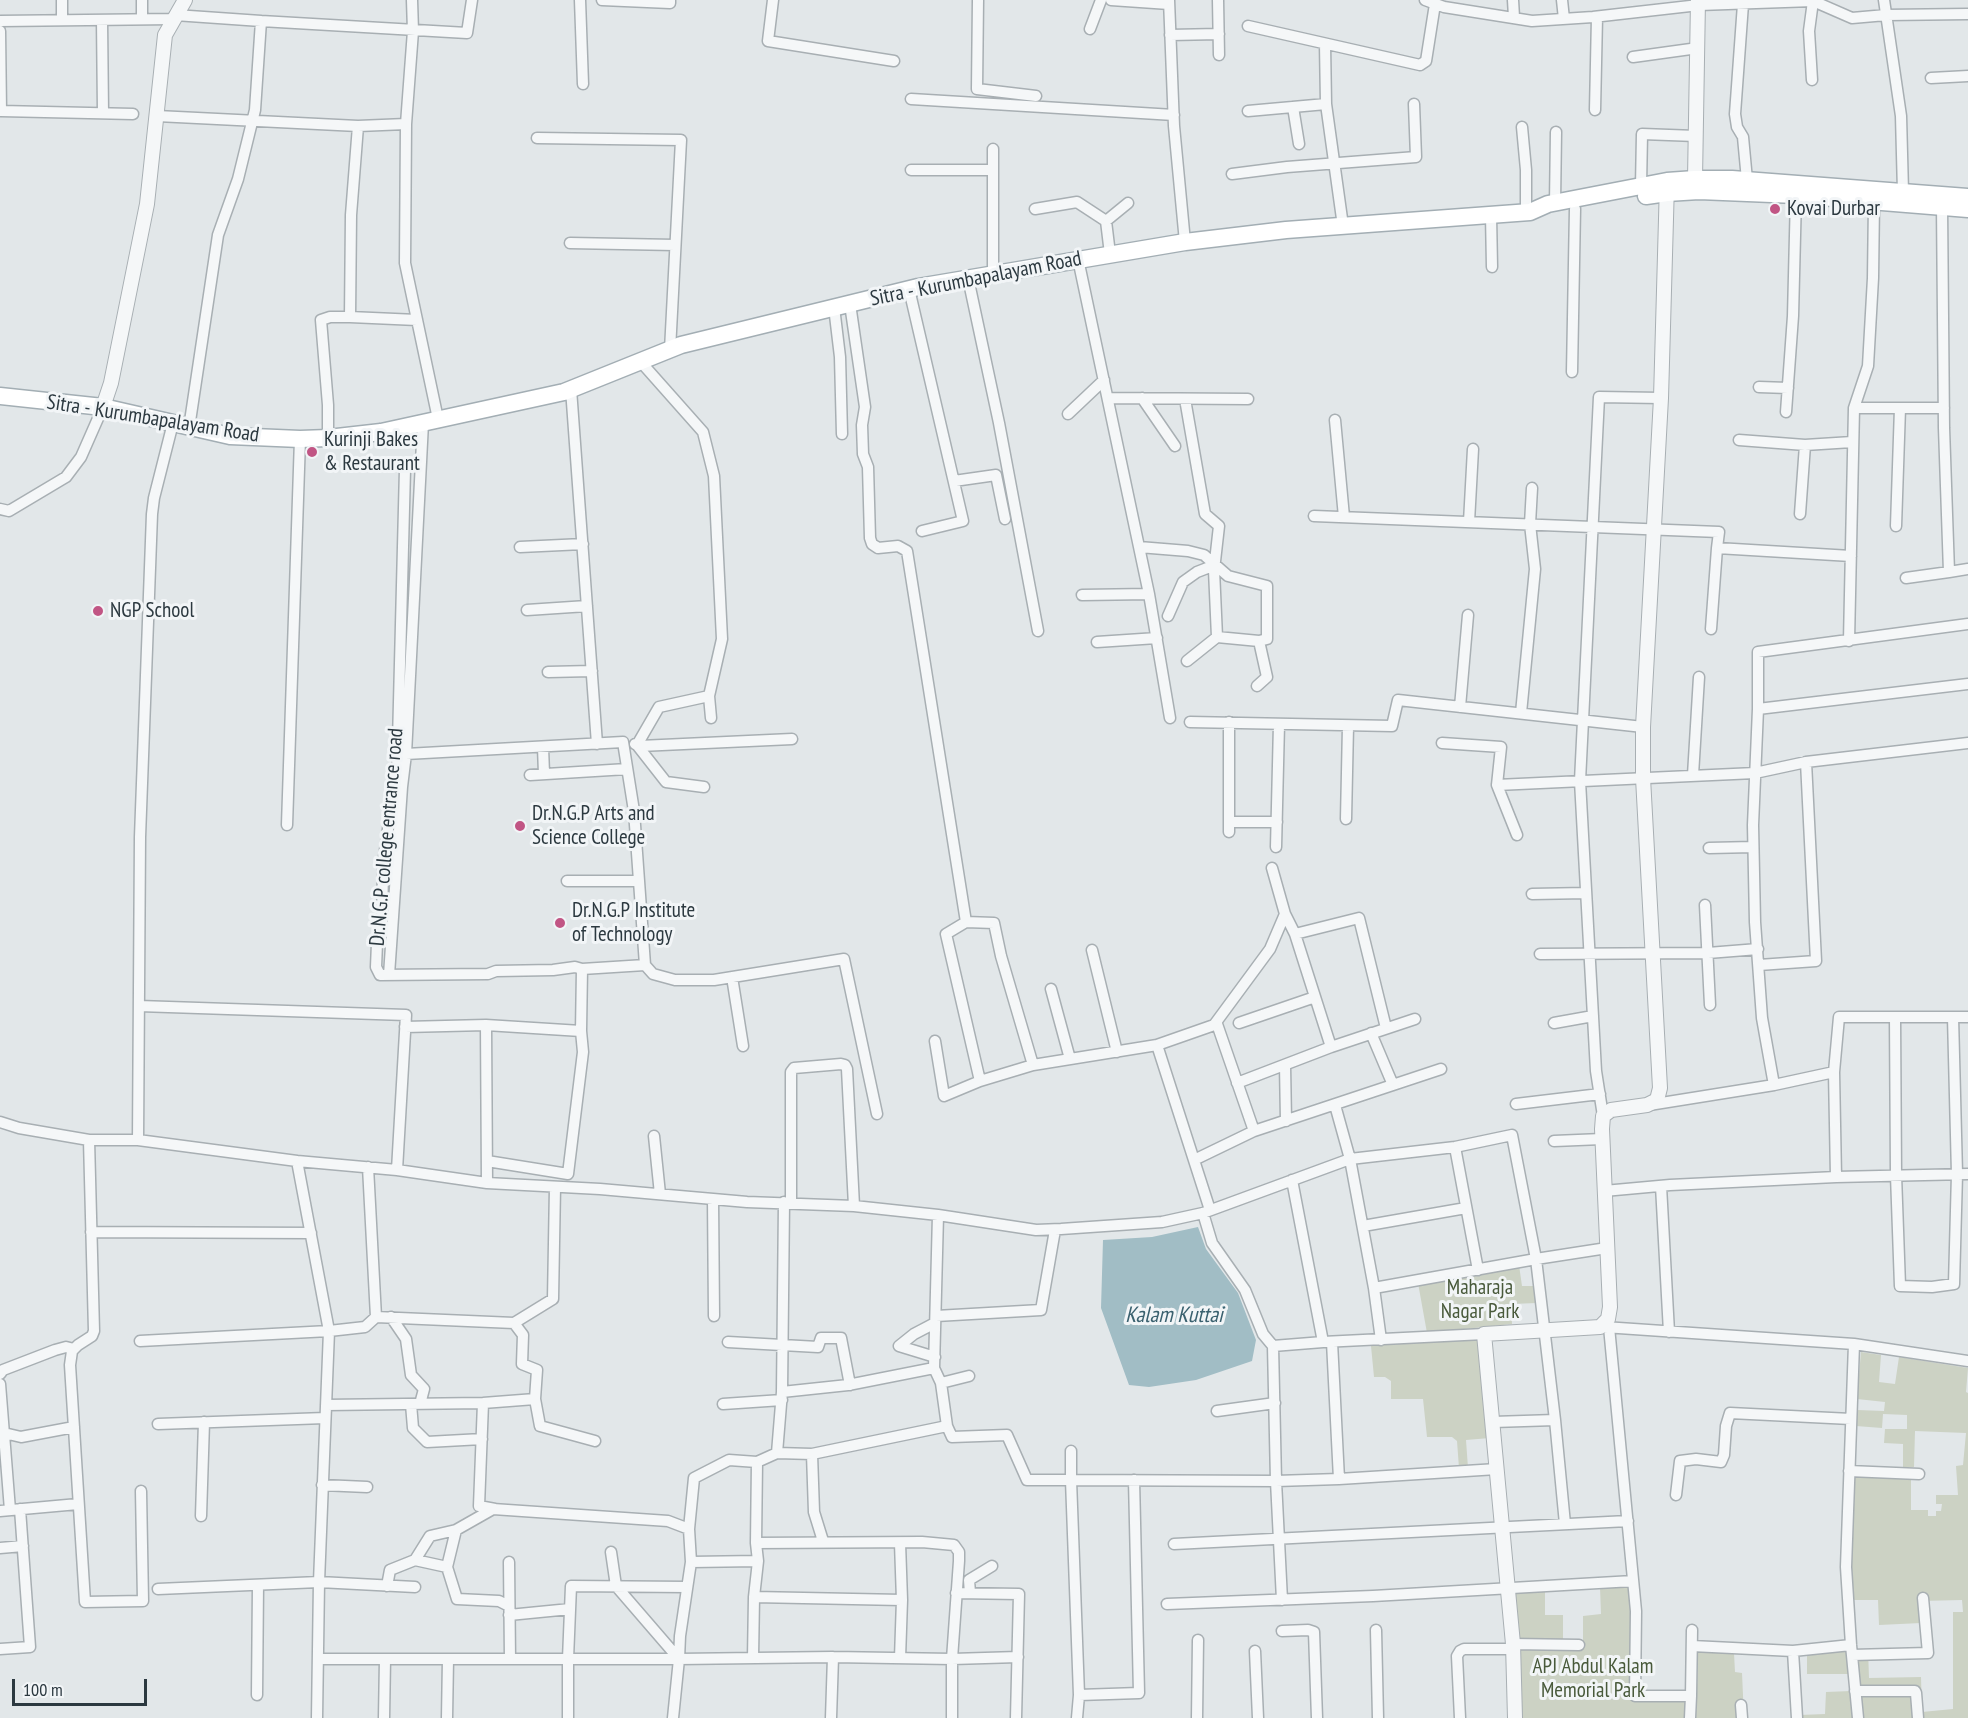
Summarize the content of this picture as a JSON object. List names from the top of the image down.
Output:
{
  "streets": {
    "main road": ["Sitra - Kurumbapalayam Road"],
    "street": ["Dr.N.G.P college entrance road"]
  },
  "water": ["Kalam Kuttai"],
  "parks": ["Maharaja Nagar Park", "APJ Abdul Kalam Memorial Park"],
  "places": [
    "Kovai Durbar",
    "Kurinji Bakes & Restaurant",
    "NGP School",
    "Dr.N.G.P Arts and Science College",
    "Dr.N.G.P Institute of Technology"
  ],
  "scale_bar": "100 m"
}
